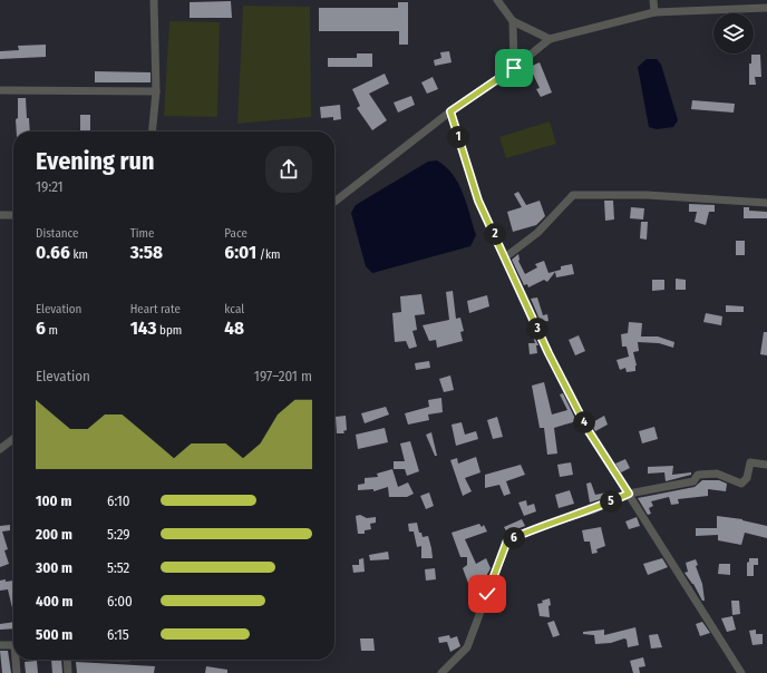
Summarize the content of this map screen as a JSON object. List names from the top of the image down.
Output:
{
  "page": {
    "pins": [
      "1",
      "2",
      "3",
      "4",
      "5",
      "6"
    ],
    "heading": ["Evening run", "19:21"],
    "stats": [
      ["Distance", "0.66 km"],
      ["Time", "3:58"],
      ["Pace", "6:01 /km"],
      ["Elevation", "6 m"],
      ["Heart rate", "143 bpm"],
      ["kcal", "48"]
    ],
    "chart": ["Elevation", "197–201 m"],
    "list": [
      {
        "name": "100 m",
        "note": "6:10"
      },
      {
        "name": "200 m",
        "note": "5:29"
      },
      {
        "name": "300 m",
        "note": "5:52"
      },
      {
        "name": "400 m",
        "note": "6:00"
      },
      {
        "name": "500 m",
        "note": "6:15"
      }
    ]
  }
}
